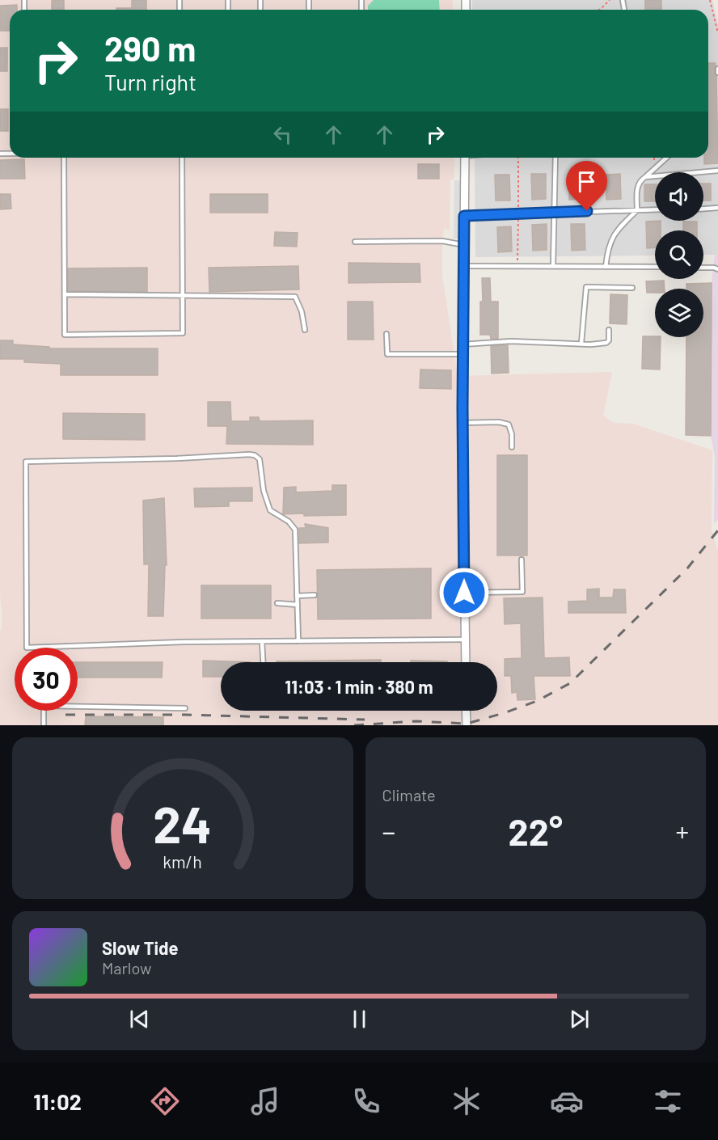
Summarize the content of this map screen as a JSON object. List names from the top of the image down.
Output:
{
  "page": {
    "turn": ["290 m", "Turn right"],
    "limit": "30",
    "trip": "11:03 · 1 min · 380 m",
    "tile": "Climate",
    "heat": ["−", "22°", "+"],
    "song": ["Slow Tide", "Marlow"],
    "tabs": "11:02",
    "gauge": ["24", "km/h"]
  }
}
